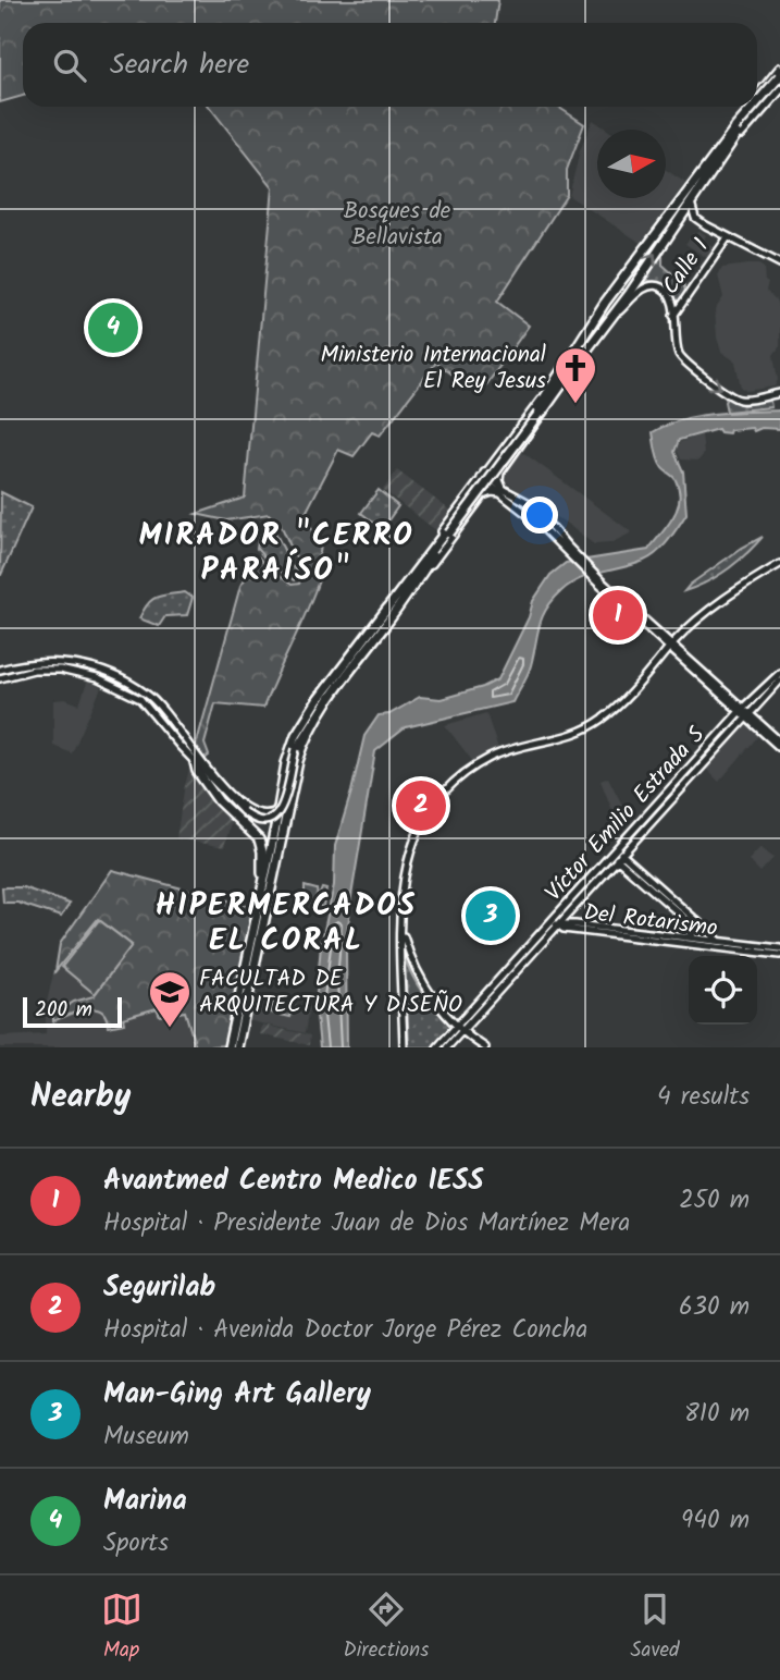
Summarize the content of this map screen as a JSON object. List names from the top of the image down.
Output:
{
  "streets": {
    "main road": ["Calle 1", "Víctor Emilio Estrada S", "Del Rotarismo"]
  },
  "crossings": [
    ["Víctor Emilio Estrada S", "Del Rotarismo"]
  ],
  "districts": ["MIRADOR \"CERRO PARAÍSO\"", "HIPERMERCADOS EL CORAL"],
  "parks": ["Bosques de Bellavista"],
  "places": {
    "church": ["Ministerio Internacional El Rey Jesus"],
    "school or university": ["FACULTAD DE ARQUITECTURA Y DISEÑO"]
  },
  "scale_bar": "200 m",
  "north": "right",
  "page": {
    "search": "Search here",
    "pins": [
      "4",
      "1",
      "2",
      "3"
    ],
    "scale": "200 m",
    "heading": ["Nearby", "4 results"],
    "list": [
      {
        "mark": "1",
        "name": "Avantmed Centro Medico IESS",
        "note": "Hospital · Presidente Juan de Dios Martínez Mera",
        "value": "250 m"
      },
      {
        "mark": "2",
        "name": "Segurilab",
        "note": "Hospital · Avenida Doctor Jorge Pérez Concha",
        "value": "630 m"
      },
      {
        "mark": "3",
        "name": "Man-Ging Art Gallery",
        "note": "Museum",
        "value": "810 m"
      },
      {
        "mark": "4",
        "name": "Marina",
        "note": "Sports",
        "value": "940 m"
      }
    ],
    "nav": ["Map", "Directions", "Saved"]
  }
}
